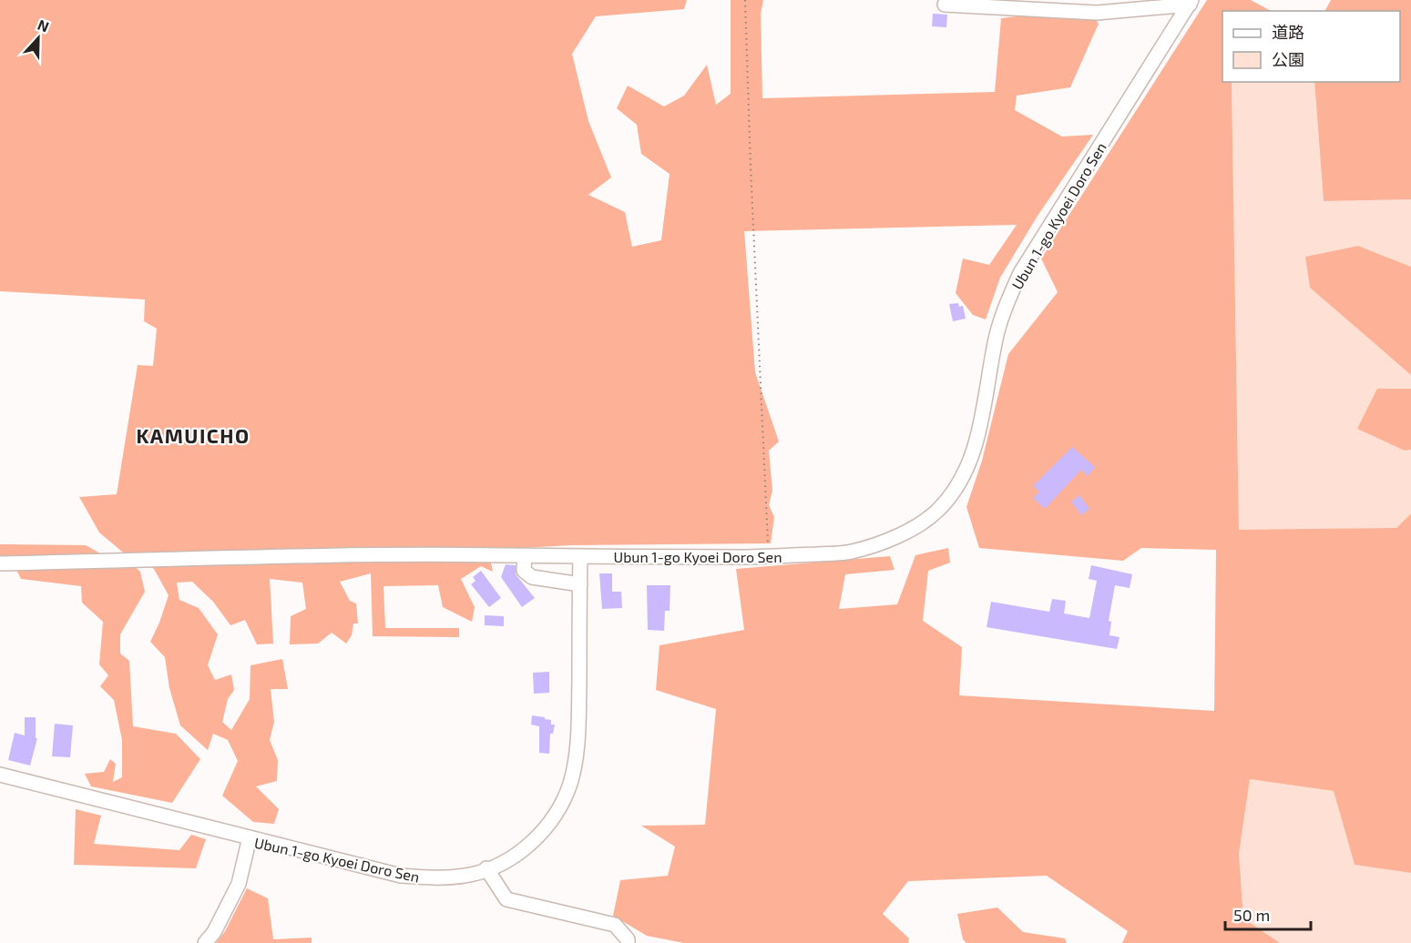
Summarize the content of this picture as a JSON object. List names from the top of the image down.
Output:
{
  "streets": {
    "street": ["Ubun 1-go Kyoei Doro Sen"]
  },
  "districts": ["KAMUICHO"],
  "legend": ["道路", "公園"],
  "scale_bar": "50 m",
  "north": "top"
}
